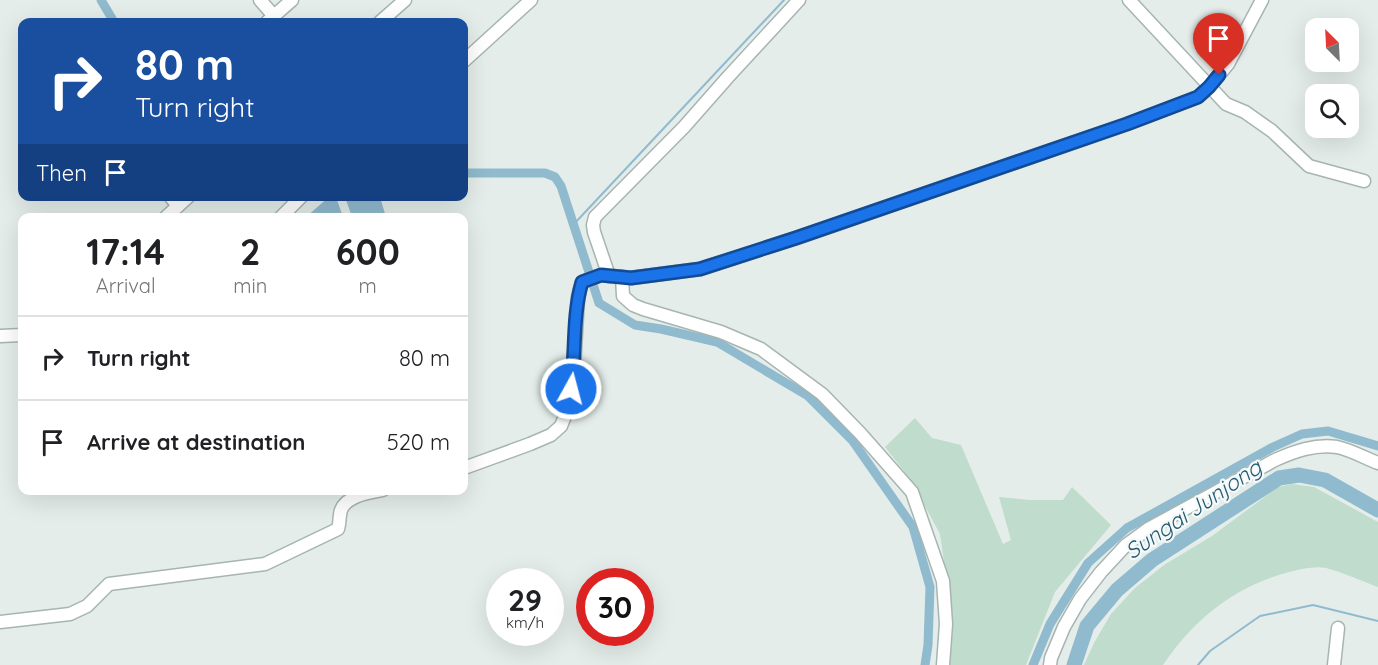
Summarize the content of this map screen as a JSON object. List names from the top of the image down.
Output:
{
  "water": ["Sungai Junjong"],
  "north": "top left",
  "page": {
    "turn": ["80 m", "Turn right"],
    "then": "Then",
    "eta": [
      "17:14",
      "Arrival",
      "2",
      "min",
      "600",
      "m"
    ],
    "list": [
      {
        "name": "Turn right",
        "value": "80 m"
      },
      {
        "name": "Arrive at destination",
        "value": "520 m"
      }
    ],
    "speed": "29 km/h",
    "limit": "30"
  }
}
